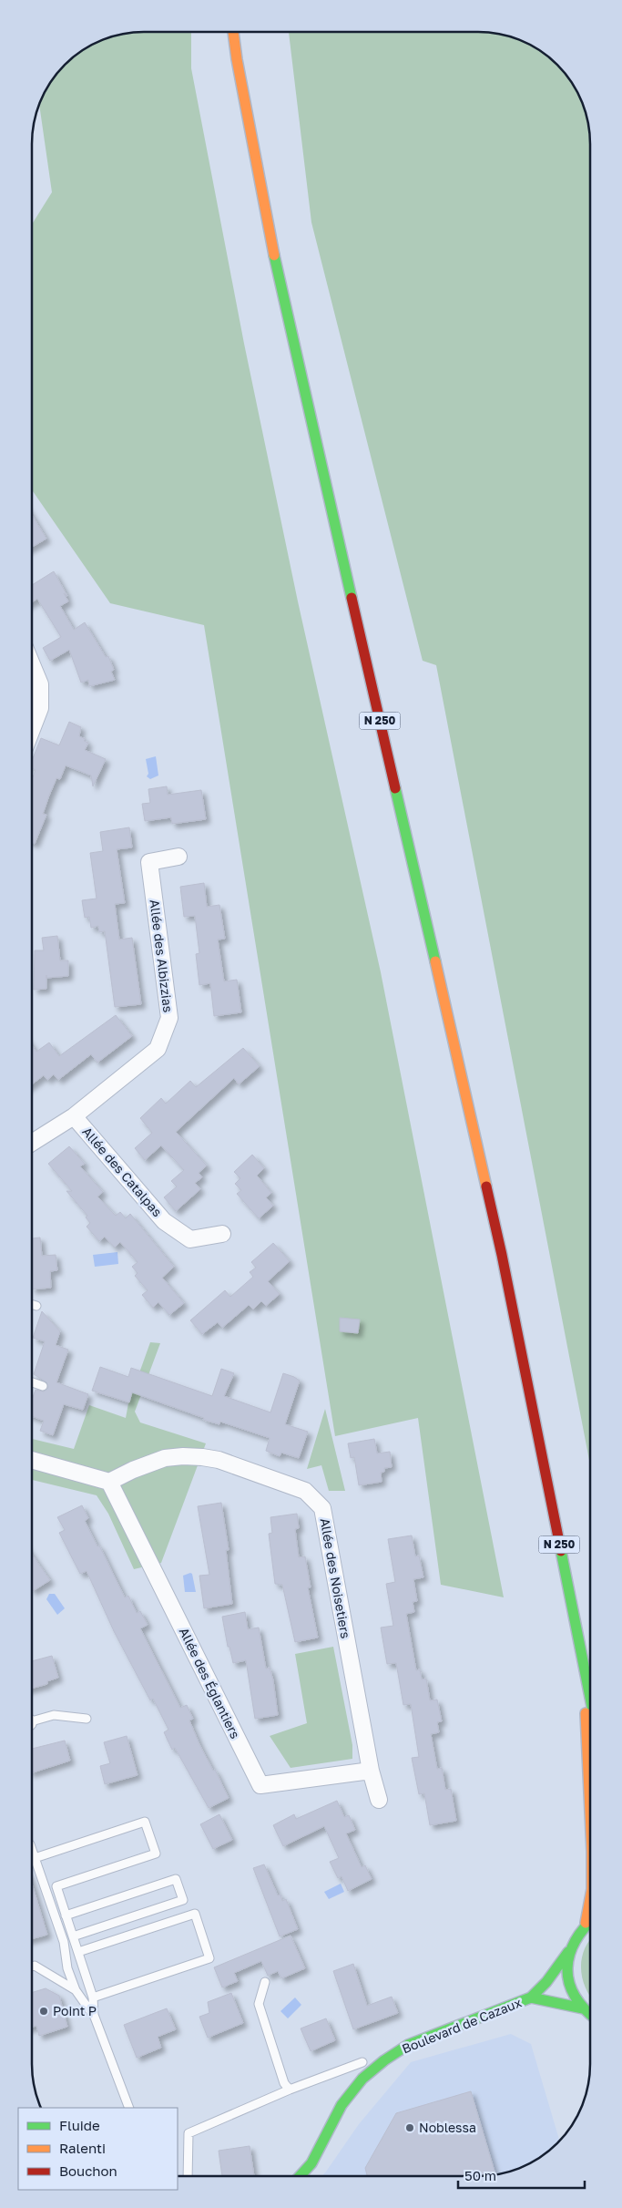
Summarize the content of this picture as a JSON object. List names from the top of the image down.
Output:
{
  "streets": {
    "main road": ["N 250", "Boulevard de Cazaux"],
    "street": [
      "Allée des Albizzias",
      "Allée des Catalpas",
      "Allée des Noisetiers",
      "Allée des Églantiers"
    ]
  },
  "crossings": [
    ["N 250", "Boulevard de Cazaux"],
    ["Allée des Albizzias", "Allée des Catalpas"],
    ["Allée des Noisetiers", "Allée des Églantiers"]
  ],
  "places": ["Point P", "Noblessa"],
  "legend": ["Fluide", "Ralenti", "Bouchon"],
  "scale_bar": "50 m"
}
